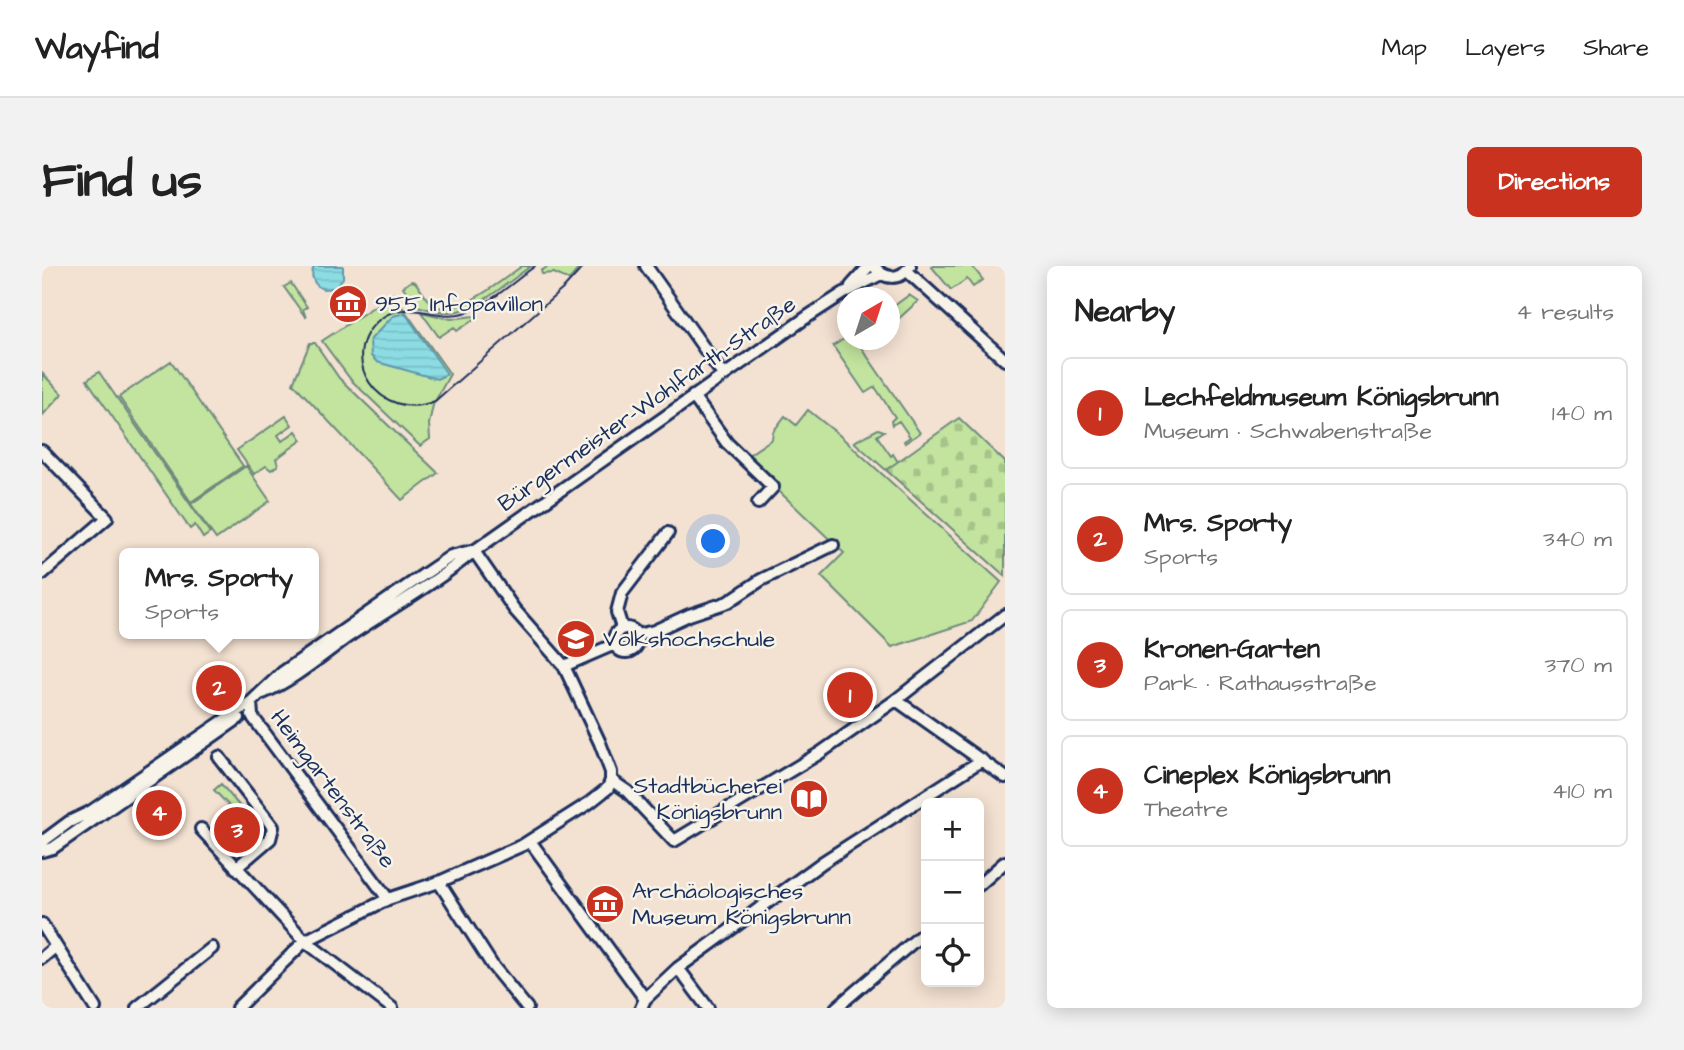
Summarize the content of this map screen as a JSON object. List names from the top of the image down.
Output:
{
  "streets": {
    "street": ["Bürgermeister-Wohlfarth-Straße", "Heimgartenstraße"]
  },
  "crossings": [
    ["Bürgermeister-Wohlfarth-Straße", "Heimgartenstraße"]
  ],
  "places": {
    "museum": ["955 Infopavillon", "Archäologisches Museum Königsbrunn"],
    "school or university": ["Volkshochschule"],
    "library": ["Stadtbücherei Königsbrunn"]
  },
  "north": "top right",
  "page": {
    "header": "Wayfind",
    "nav": ["Map", "Layers", "Share"],
    "buttons": "Directions",
    "title": "Find us",
    "heading": ["Nearby", "4 results"],
    "list": [
      {
        "mark": "1",
        "name": "Lechfeldmuseum Königsbrunn",
        "note": "Museum · Schwabenstraße",
        "value": "140 m"
      },
      {
        "mark": "2",
        "name": "Mrs. Sporty",
        "note": "Sports",
        "value": "340 m"
      },
      {
        "mark": "3",
        "name": "Kronen-Garten",
        "note": "Park · Rathausstraße",
        "value": "370 m"
      },
      {
        "mark": "4",
        "name": "Cineplex Königsbrunn",
        "note": "Theatre",
        "value": "410 m"
      }
    ],
    "popup": ["Mrs. Sporty", "Sports"],
    "pins": [
      "2",
      "1",
      "4",
      "3"
    ],
    "map_buttons": ["+", "−"]
  }
}
